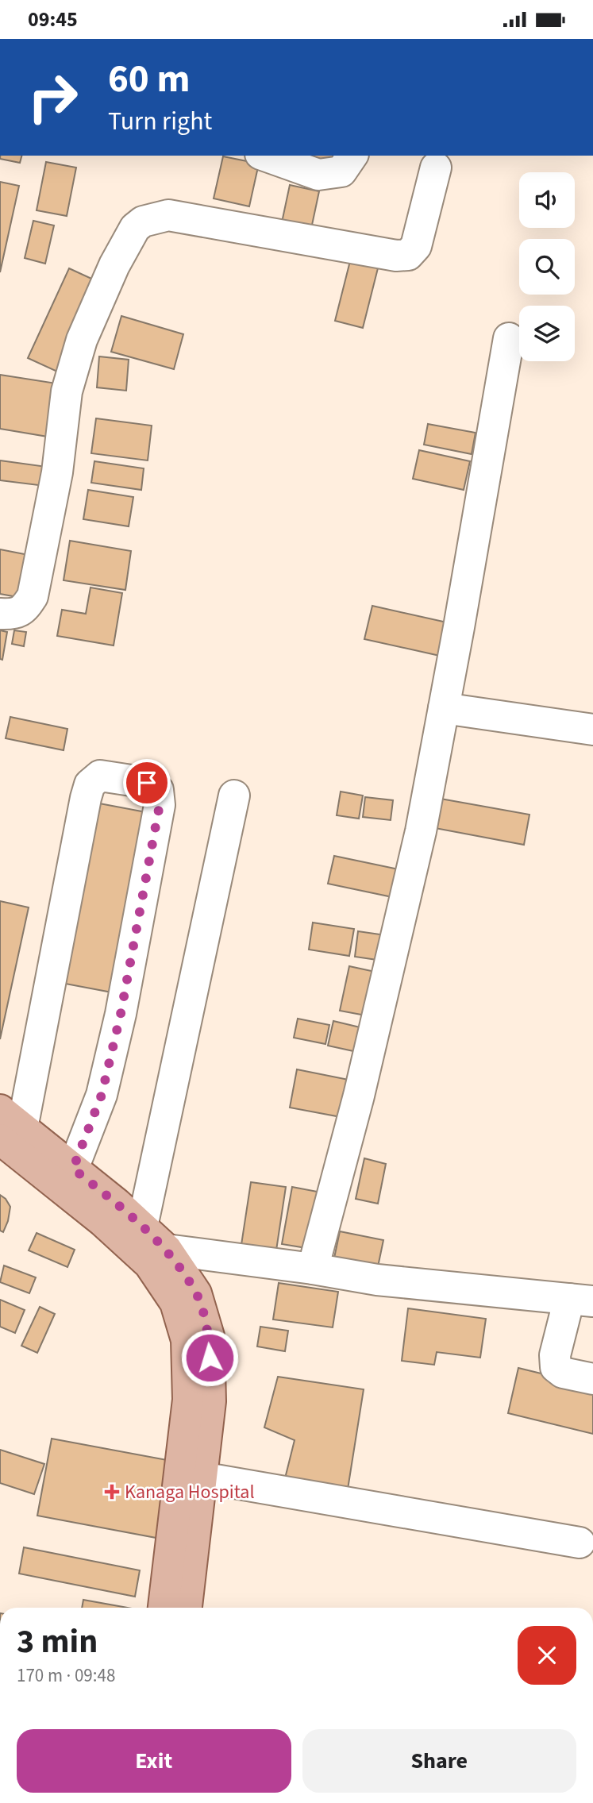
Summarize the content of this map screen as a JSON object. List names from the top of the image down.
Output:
{
  "places": {
    "health": ["Kanaga Hospital"]
  },
  "page": {
    "status": "09:45",
    "turn": ["60 m", "Turn right"],
    "heading": ["3 min", "170 m · 09:48"],
    "buttons": ["Exit", "Share"]
  }
}
